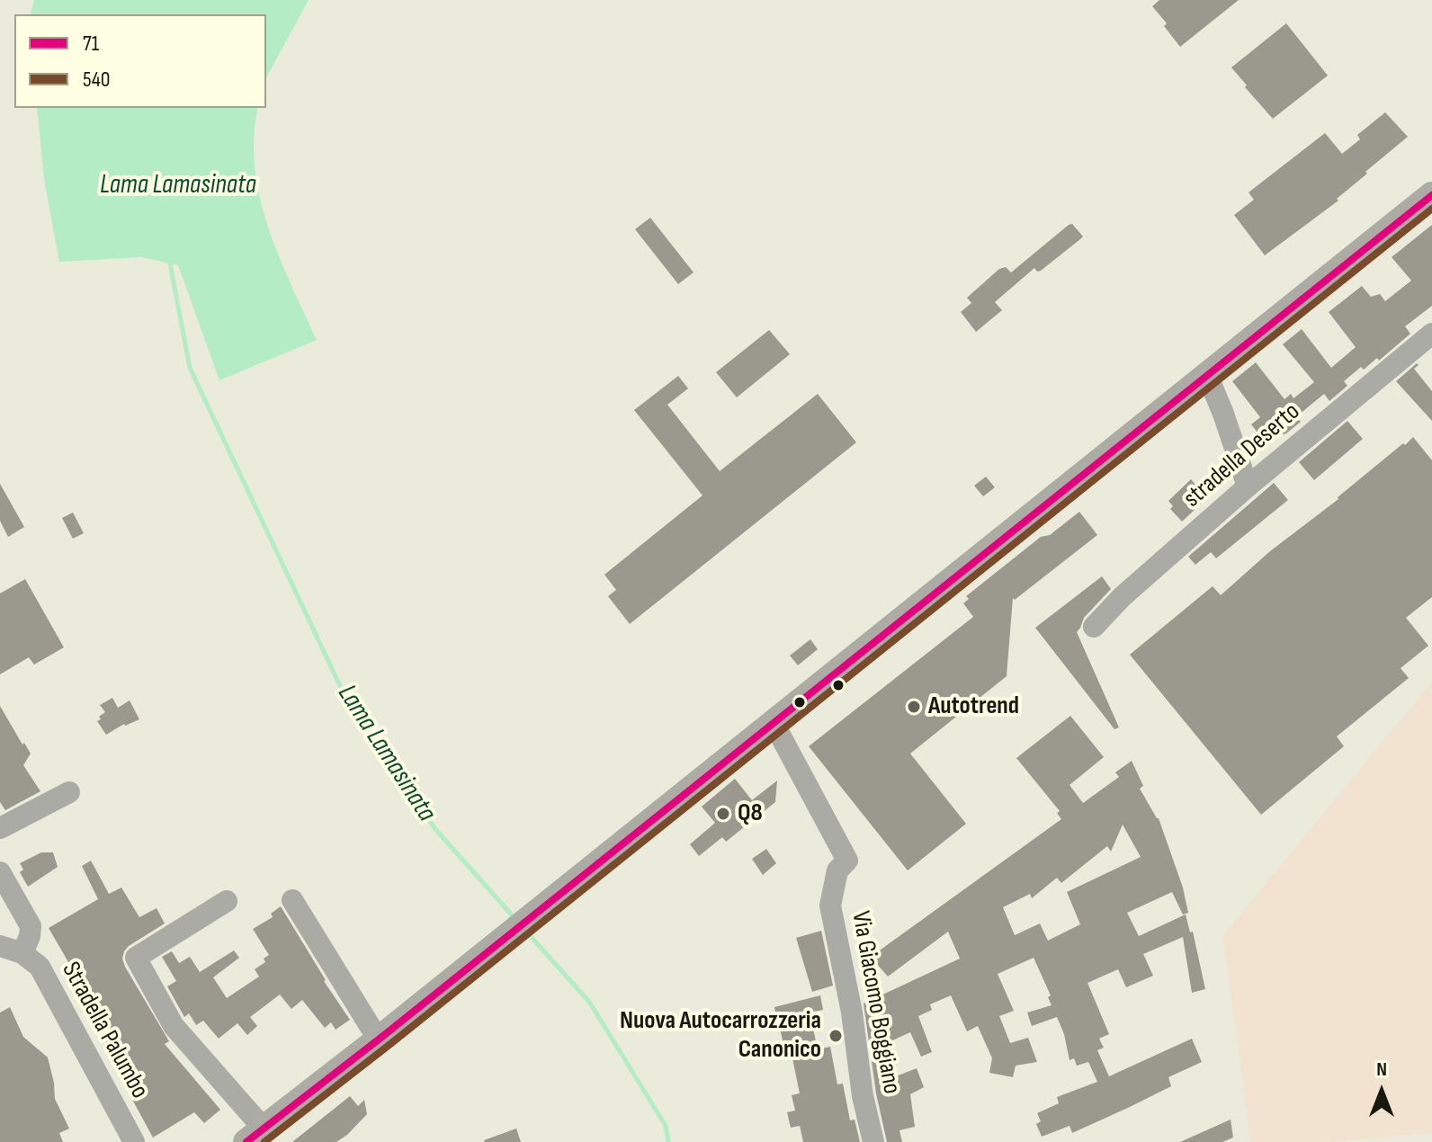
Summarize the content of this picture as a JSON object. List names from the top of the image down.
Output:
{
  "streets": {
    "street": ["stradella Deserto", "Via Giacomo Boggiano", "Stradella Palumbo"]
  },
  "water": ["Lama Lamasinata"],
  "places": ["Autotrend", "Q8", "Nuova Autocarrozzeria Canonico"],
  "lines": ["transit line 71", "transit line 540"],
  "legend": ["71", "540"],
  "north": "top"
}
